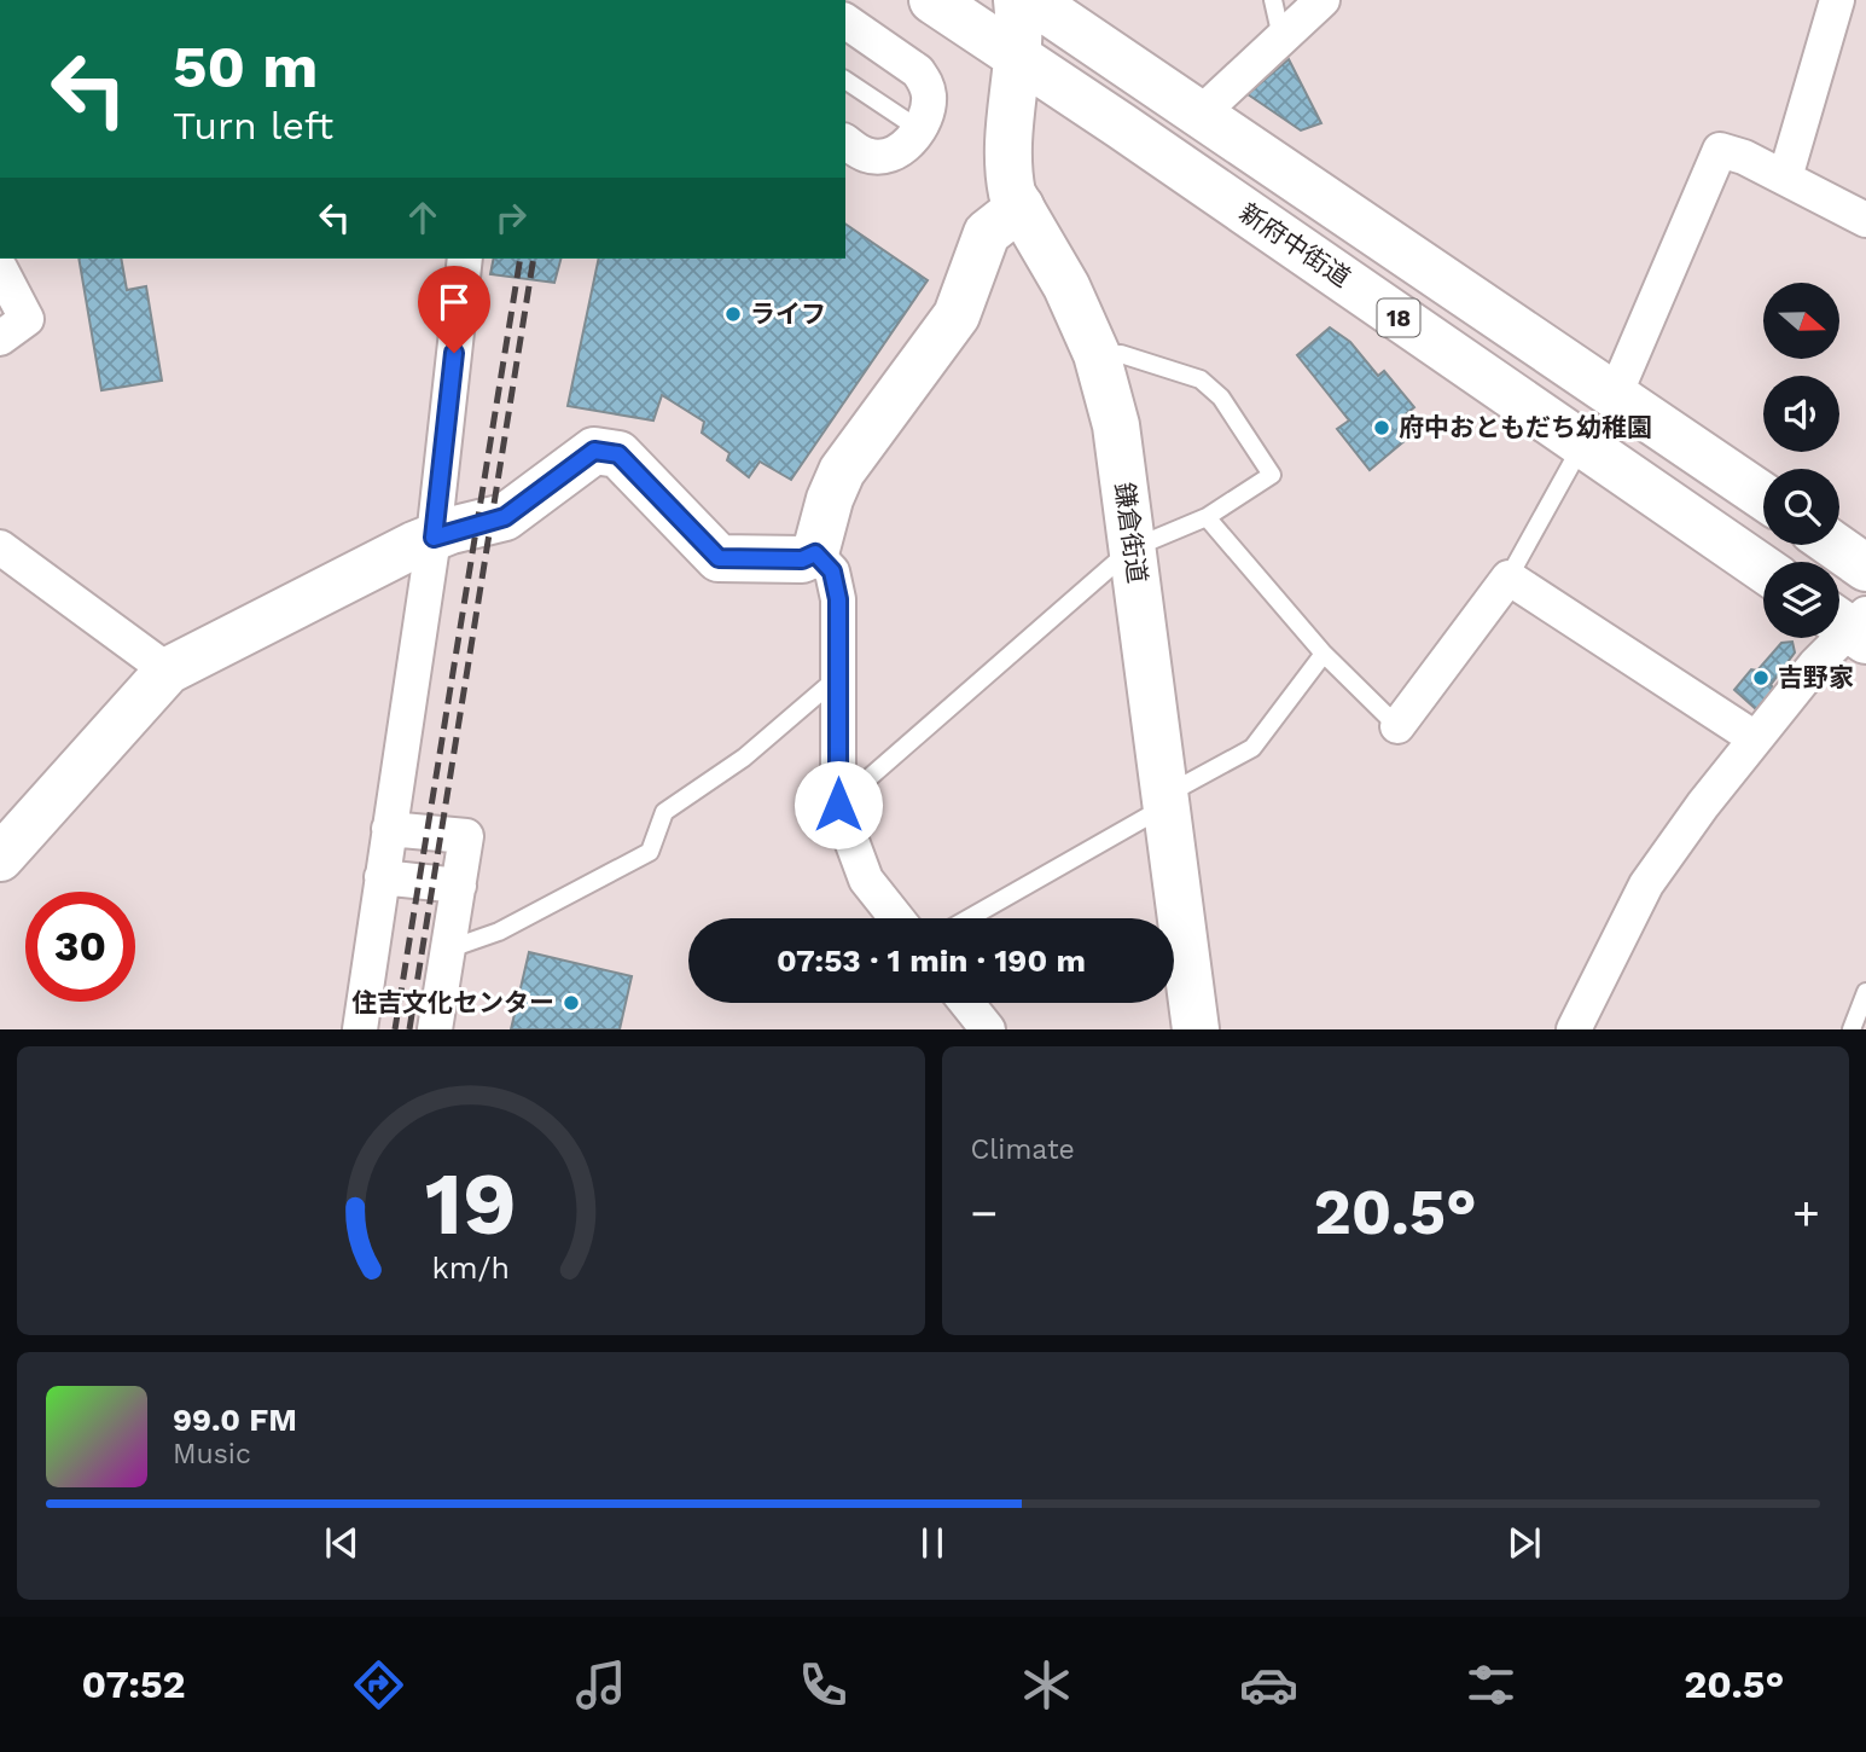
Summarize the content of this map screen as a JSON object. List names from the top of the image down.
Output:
{
  "streets": {
    "main road": ["新府中街道", "18", "鎌倉街道"]
  },
  "crossings": [
    ["新府中街道", "18"],
    ["新府中街道", "鎌倉街道"],
    ["18", "鎌倉街道"]
  ],
  "places": [
    "ライフ",
    "府中おともだち幼稚園",
    "吉野家",
    "住吉文化センター"
  ],
  "north": "right",
  "page": {
    "turn": ["50 m", "Turn left"],
    "limit": "30",
    "trip": "07:53 · 1 min · 190 m",
    "tile": "Climate",
    "heat": ["−", "20.5°", "+"],
    "song": ["99.0 FM", "Music"],
    "tabs": ["07:52", "20.5°"],
    "gauge": ["19", "km/h"]
  }
}
